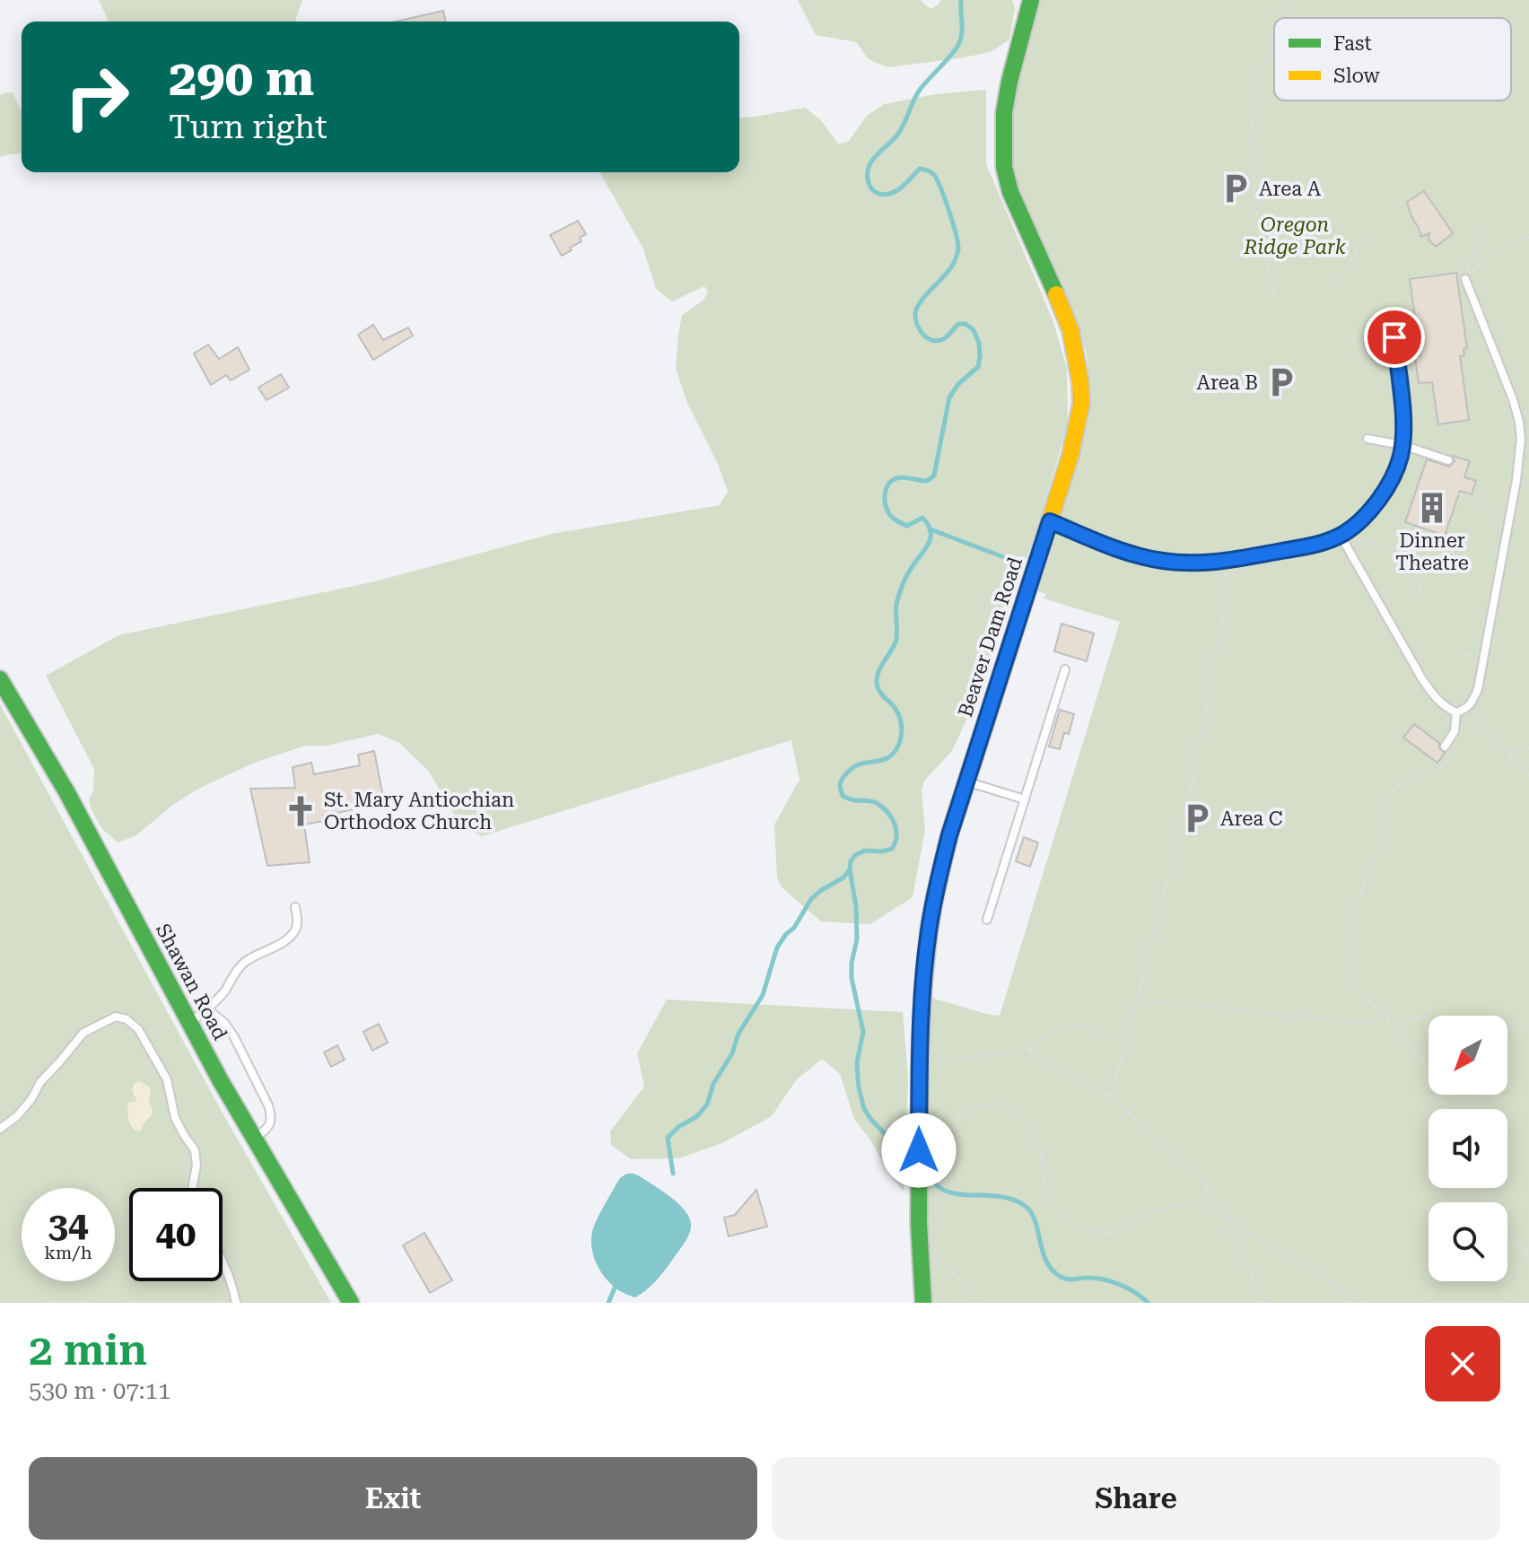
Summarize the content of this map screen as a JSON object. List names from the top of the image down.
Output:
{
  "streets": {
    "street": ["Beaver Dam Road", "Shawan Road"]
  },
  "parks": ["Oregon Ridge Park"],
  "places": {
    "parking": ["Area A", "Area B", "Area C"],
    "building": ["Dinner Theatre"],
    "church": ["St. Mary Antiochian Orthodox Church"]
  },
  "legend": ["Fast", "Slow"],
  "north": "bottom left",
  "page": {
    "turn": ["290 m", "Turn right"],
    "speed": "34 km/h",
    "limit": "40",
    "heading": ["2 min", "530 m · 07:11"],
    "buttons": ["Exit", "Share"]
  }
}
